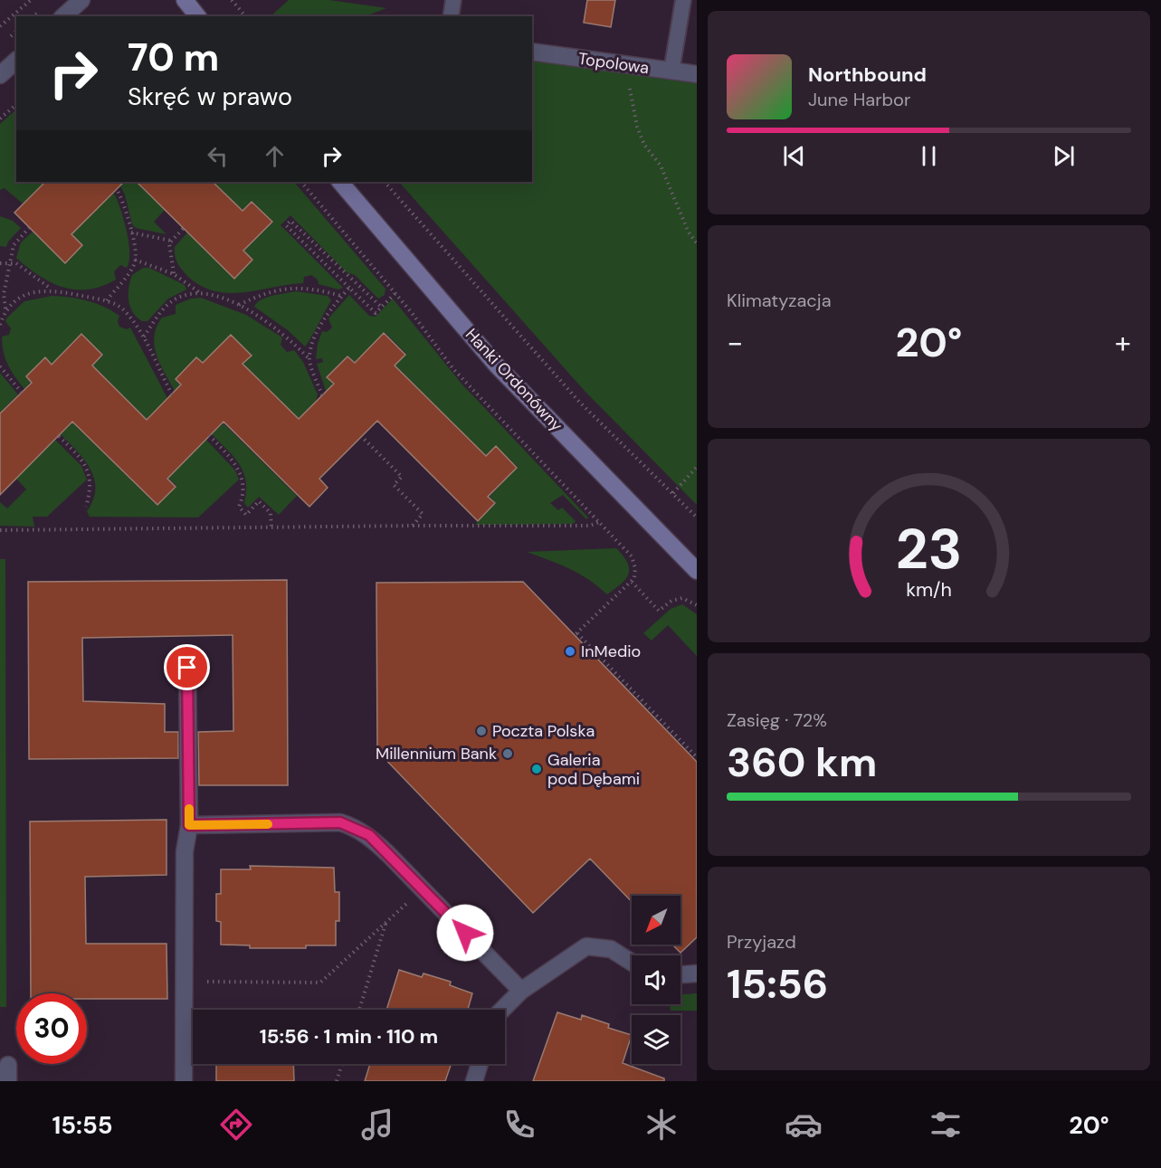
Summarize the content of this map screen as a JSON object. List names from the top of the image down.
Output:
{
  "streets": {
    "street": ["Topolowa", "Hanki Ordonówny"]
  },
  "places": [
    "InMedio",
    "Poczta Polska",
    "Millennium Bank",
    "Galeria pod Dębami"
  ],
  "north": "bottom left",
  "page": {
    "turn": ["70 m", "Skręć w prawo"],
    "song": ["Northbound", "June Harbor"],
    "tile": [
      "Klimatyzacja",
      ["Zasięg · 72%", "360 km"],
      ["Przyjazd", "15:56"]
    ],
    "heat": ["−", "20°", "+"],
    "limit": "30",
    "trip": "15:56 · 1 min · 110 m",
    "tabs": ["15:55", "20°"],
    "gauge": ["23", "km/h"]
  }
}
